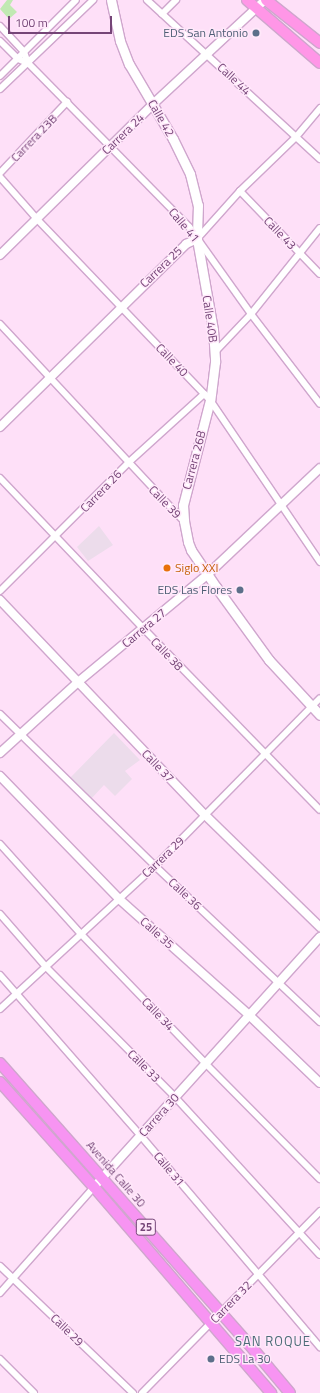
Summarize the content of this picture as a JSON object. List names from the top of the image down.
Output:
{
  "streets": {
    "highway": ["Avenida Calle 30", "25"],
    "main road": [
      "Calle 42",
      "Calle 40B",
      "Carrera 26B",
      "Calle 39"
    ],
    "street": [
      "Calle 44",
      "Carrera 24",
      "Carrera 23B",
      "Calle 41",
      "Calle 43",
      "Carrera 25",
      "Calle 40",
      "Carrera 26",
      "Carrera 27",
      "Calle 38",
      "Calle 37",
      "Carrera 29",
      "Calle 36",
      "Calle 35",
      "Calle 34",
      "Calle 33",
      "Carrera 30",
      "Calle 31",
      "Carrera 32",
      "Calle 29"
    ]
  },
  "crossings": [
    ["Calle 44", "Carrera 24"],
    ["Calle 44", "Carrera 25"],
    ["Calle 42", "Carrera 24"],
    ["Calle 42", "Calle 41"],
    ["Calle 42", "Carrera 25"],
    ["Calle 42", "Calle 40B"],
    ["Carrera 24", "Calle 41"],
    ["Carrera 24", "Calle 40"],
    ["Carrera 23B", "Calle 41"],
    ["Calle 41", "Carrera 25"],
    ["Calle 41", "Calle 40B"],
    ["Calle 43", "Carrera 25"],
    ["Carrera 25", "Calle 40B"],
    ["Carrera 25", "Calle 40"],
    ["Carrera 25", "Calle 39"],
    ["Calle 40B", "Calle 40"],
    ["Calle 40B", "Carrera 26B"],
    ["Calle 40B", "Carrera 26"],
    ["Calle 40", "Carrera 26B"],
    ["Calle 40", "Carrera 26"],
    ["Calle 40", "Carrera 27"],
    ["Carrera 26B", "Carrera 26"],
    ["Carrera 26B", "Calle 39"],
    ["Carrera 26", "Calle 39"],
    ["Carrera 26", "Calle 38"],
    ["Calle 39", "Carrera 27"],
    ["Calle 39", "Carrera 29"],
    ["Carrera 27", "Calle 38"],
    ["Carrera 27", "Calle 37"],
    ["Carrera 27", "Calle 36"],
    ["Calle 38", "Carrera 29"],
    ["Calle 37", "Carrera 29"],
    ["Carrera 29", "Calle 36"],
    ["Carrera 29", "Calle 35"],
    ["Carrera 29", "Calle 34"],
    ["Carrera 29", "Calle 33"],
    ["Carrera 29", "Calle 31"],
    ["Calle 36", "Carrera 30"],
    ["Calle 35", "Carrera 30"],
    ["Calle 34", "Carrera 30"],
    ["Calle 33", "Carrera 30"],
    ["Calle 33", "Carrera 32"],
    ["Carrera 30", "Calle 31"],
    ["Carrera 30", "Avenida Calle 30"],
    ["Carrera 30", "25"],
    ["Carrera 30", "Calle 29"],
    ["Calle 31", "Carrera 32"],
    ["Avenida Calle 30", "Carrera 32"],
    ["25", "Carrera 32"]
  ],
  "districts": ["SAN ROQUE"],
  "places": [
    "EDS San Antonio",
    "Siglo XXI",
    "EDS Las Flores",
    "EDS La 30"
  ],
  "scale_bar": "100 m"
}
